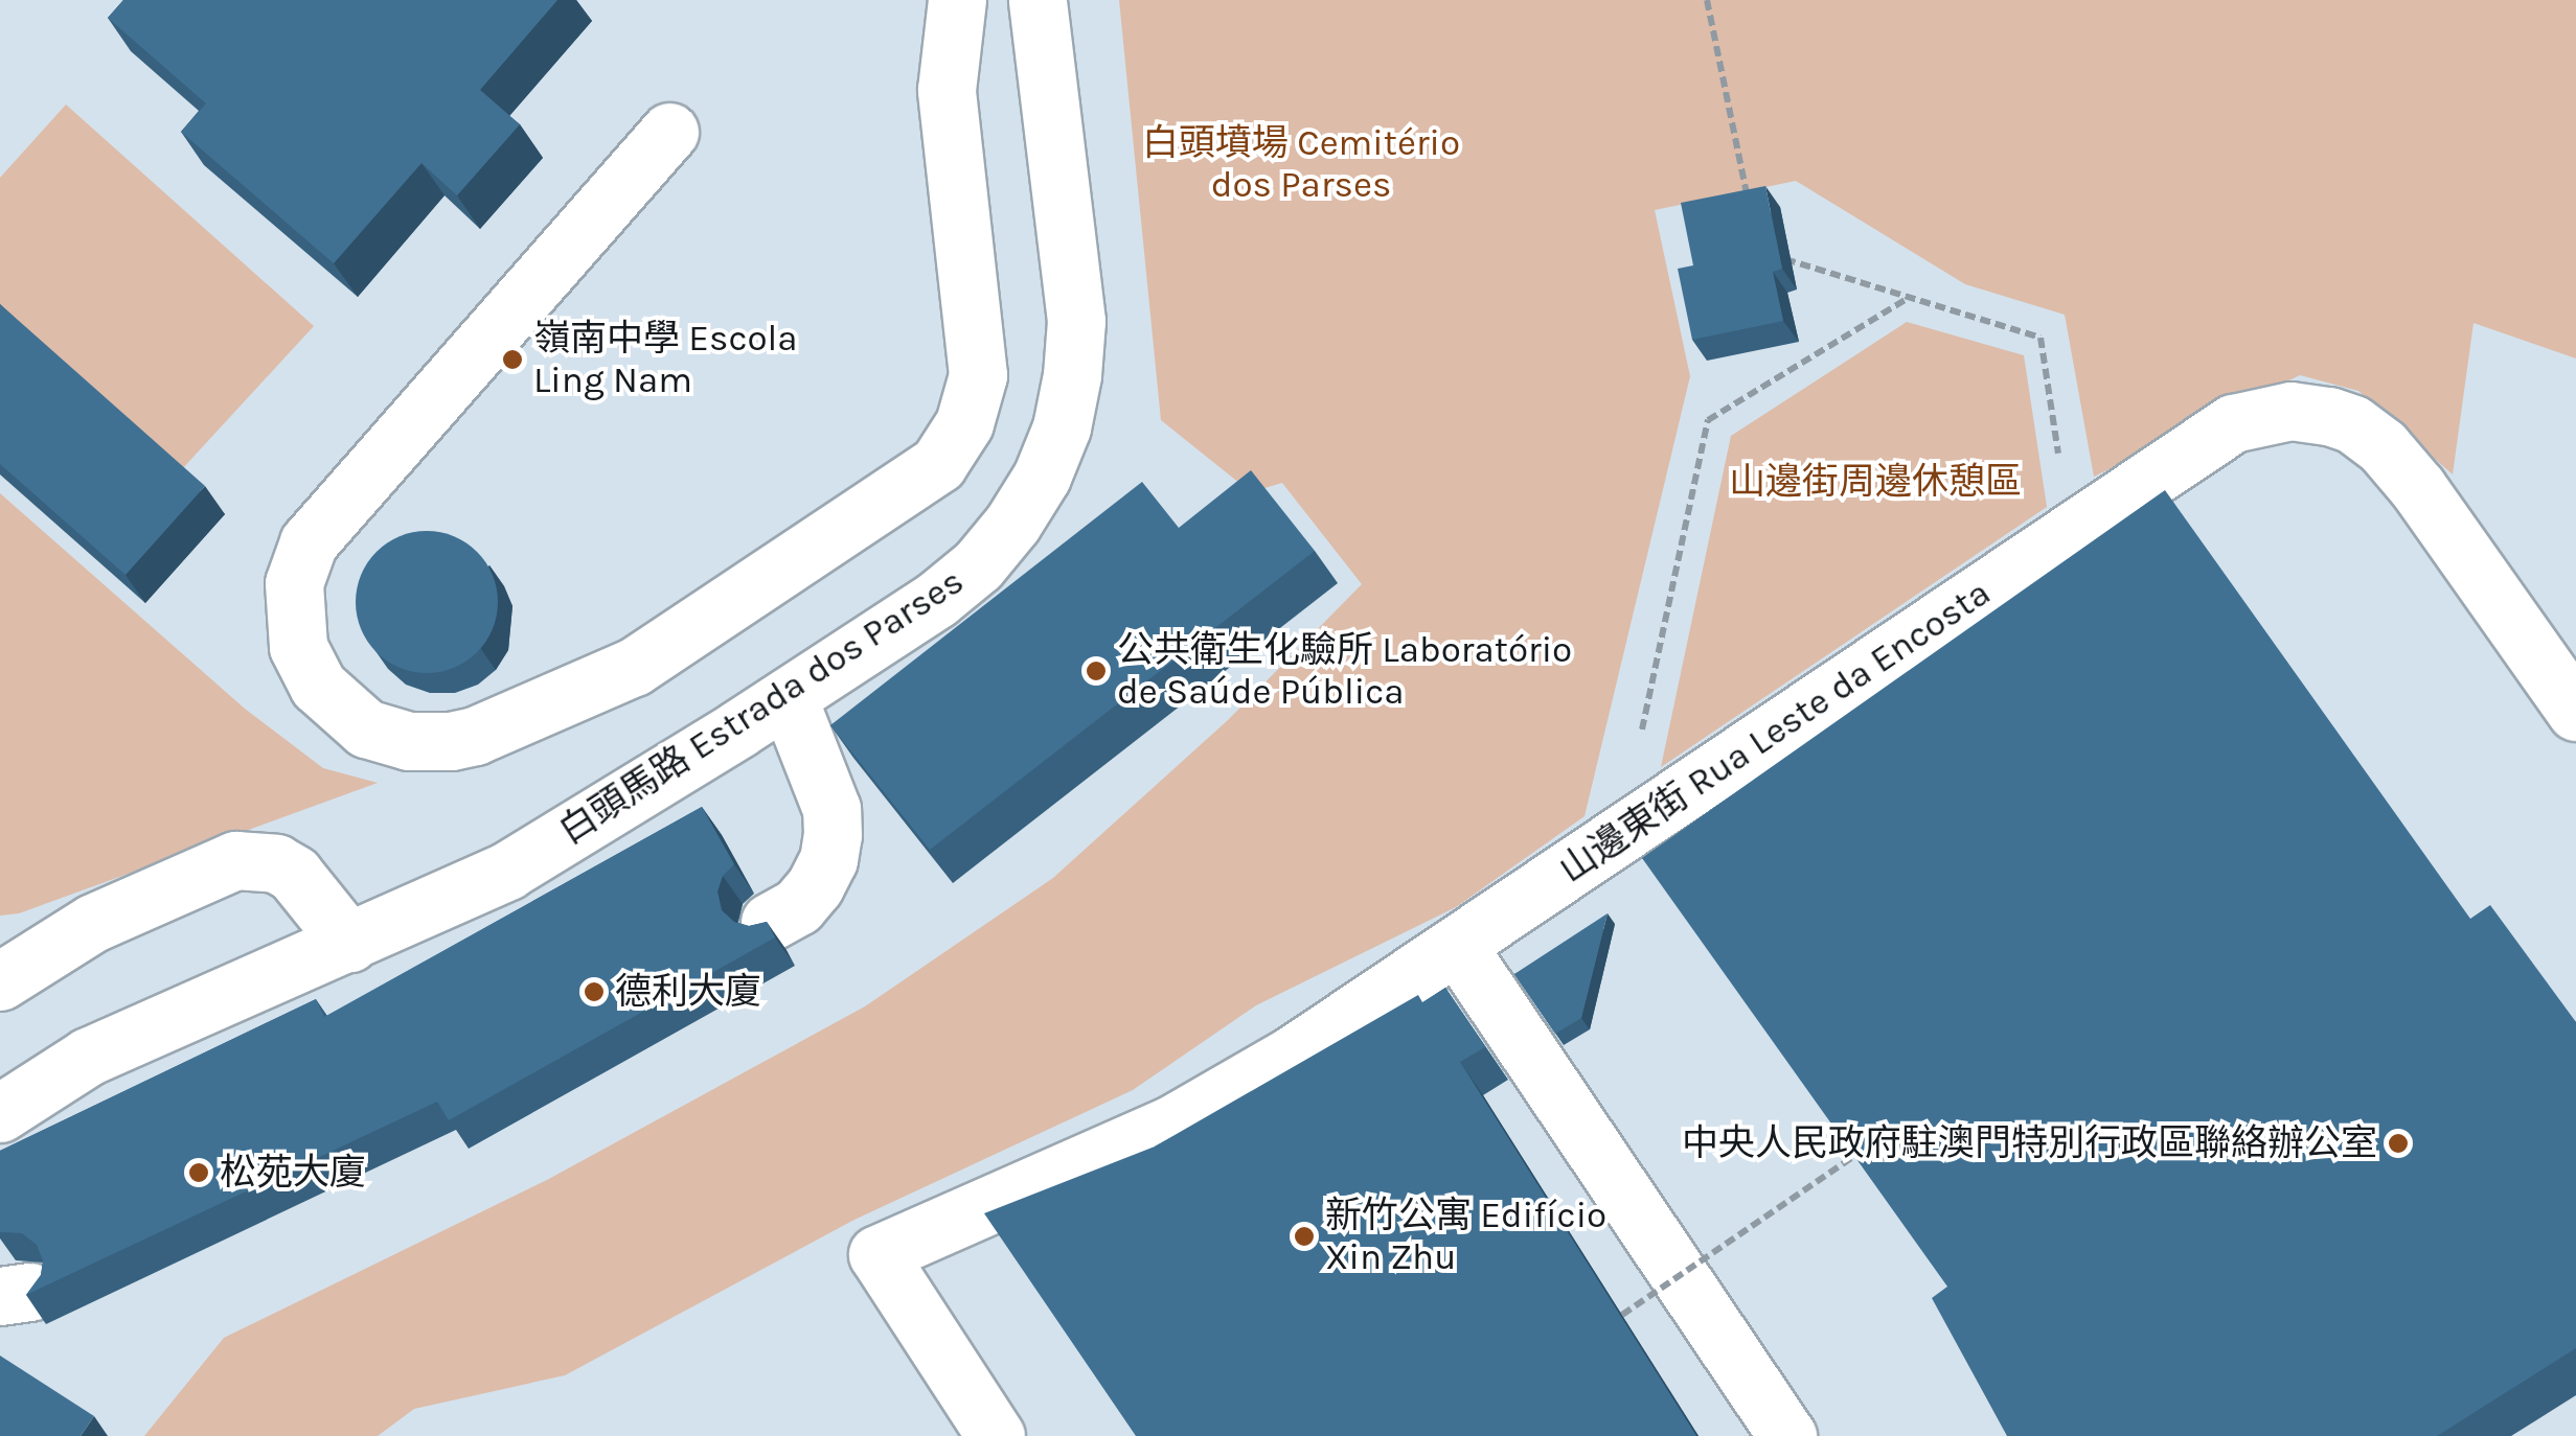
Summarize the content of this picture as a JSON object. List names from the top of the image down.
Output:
{
  "streets": {
    "street": ["白頭馬路 Estrada dos Parses", "山邊東街 Rua Leste da Encosta"]
  },
  "parks": ["白頭墳場 Cemitério dos Parses", "山邊街周邊休憩區"],
  "places": [
    "嶺南中學 Escola Ling Nam",
    "公共衛生化驗所 Laboratório de Saúde Pública",
    "德利大廈",
    "中央人民政府駐澳門特別行政區聯絡辦公室",
    "松苑大廈",
    "新竹公寓 Edifício Xin Zhu"
  ]
}
